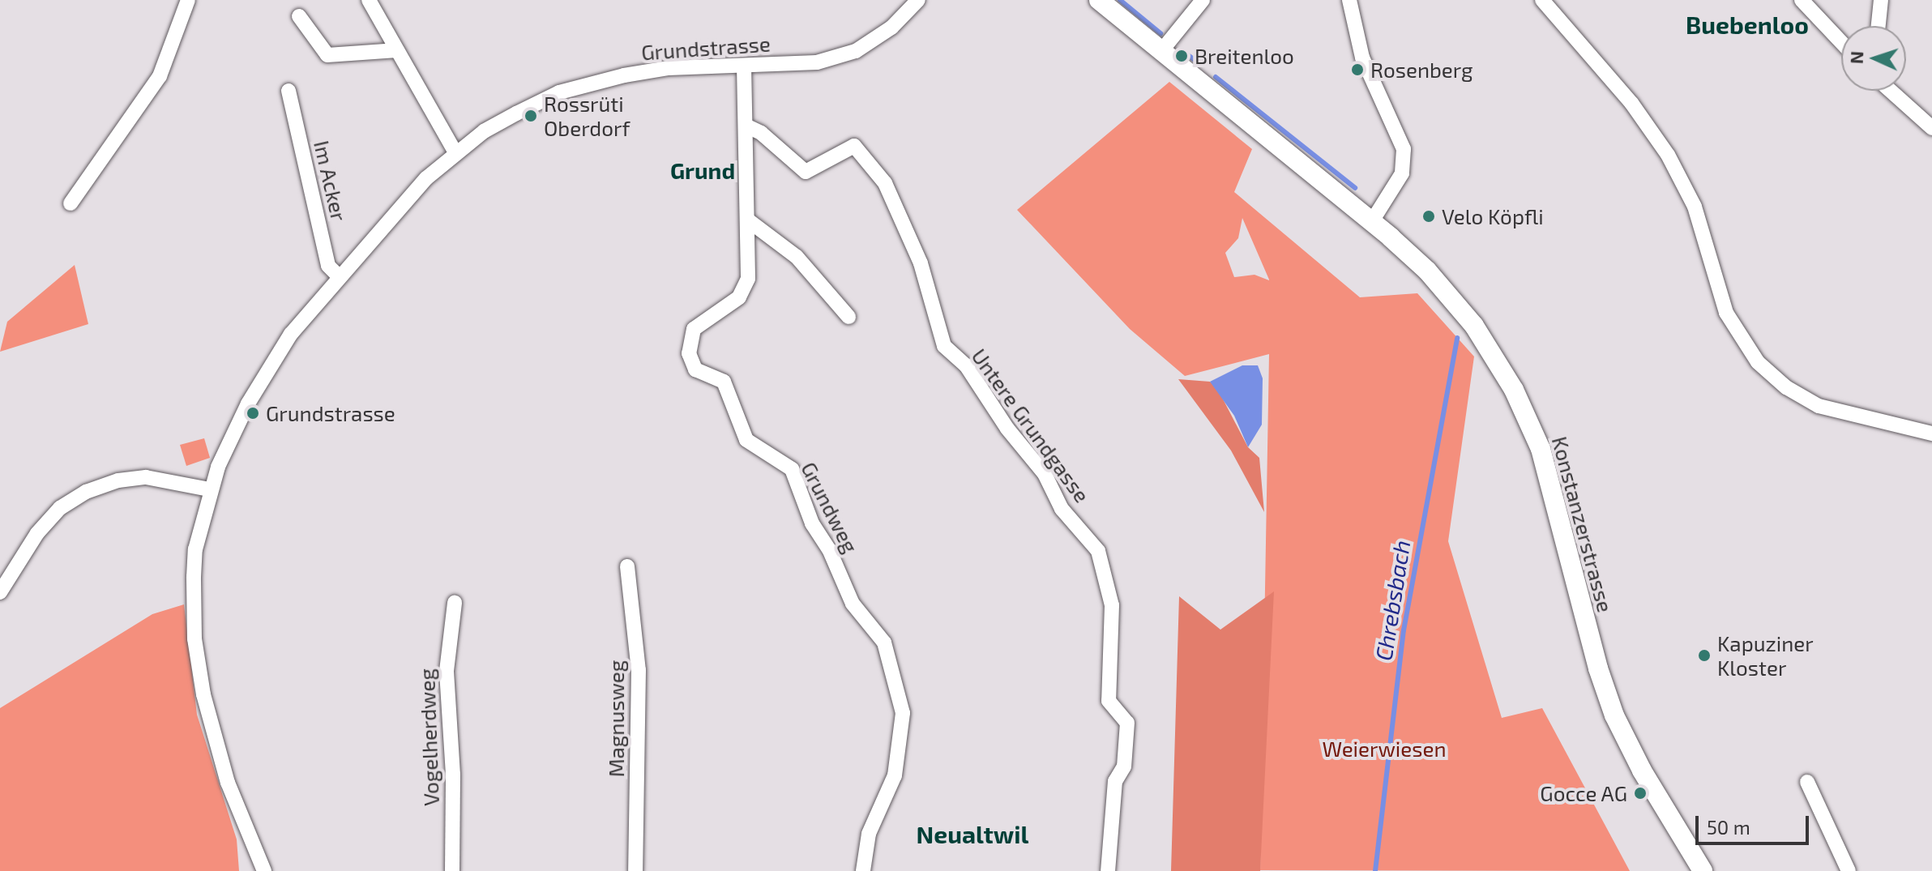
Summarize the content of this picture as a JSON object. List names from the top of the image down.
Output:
{
  "streets": {
    "main road": ["Konstanzerstrasse"],
    "street": [
      "Grundstrasse",
      "Im Acker",
      "Untere Grundgasse",
      "Grundweg",
      "Magnusweg",
      "Vogelherdweg"
    ]
  },
  "crossings": [
    ["Grundstrasse", "Im Acker"],
    ["Grundstrasse", "Grundweg"],
    ["Untere Grundgasse", "Grundweg"]
  ],
  "districts": ["Buebenloo", "Grund", "Neualtwil"],
  "water": ["Chrebsbach"],
  "parks": ["Weierwiesen"],
  "places": [
    "Breitenloo",
    "Rosenberg",
    "Rossrüti Oberdorf",
    "Velo Köpfli",
    "Grundstrasse",
    "Kapuziner Kloster",
    "Gocce AG"
  ],
  "scale_bar": "50 m",
  "north": "left"
}
